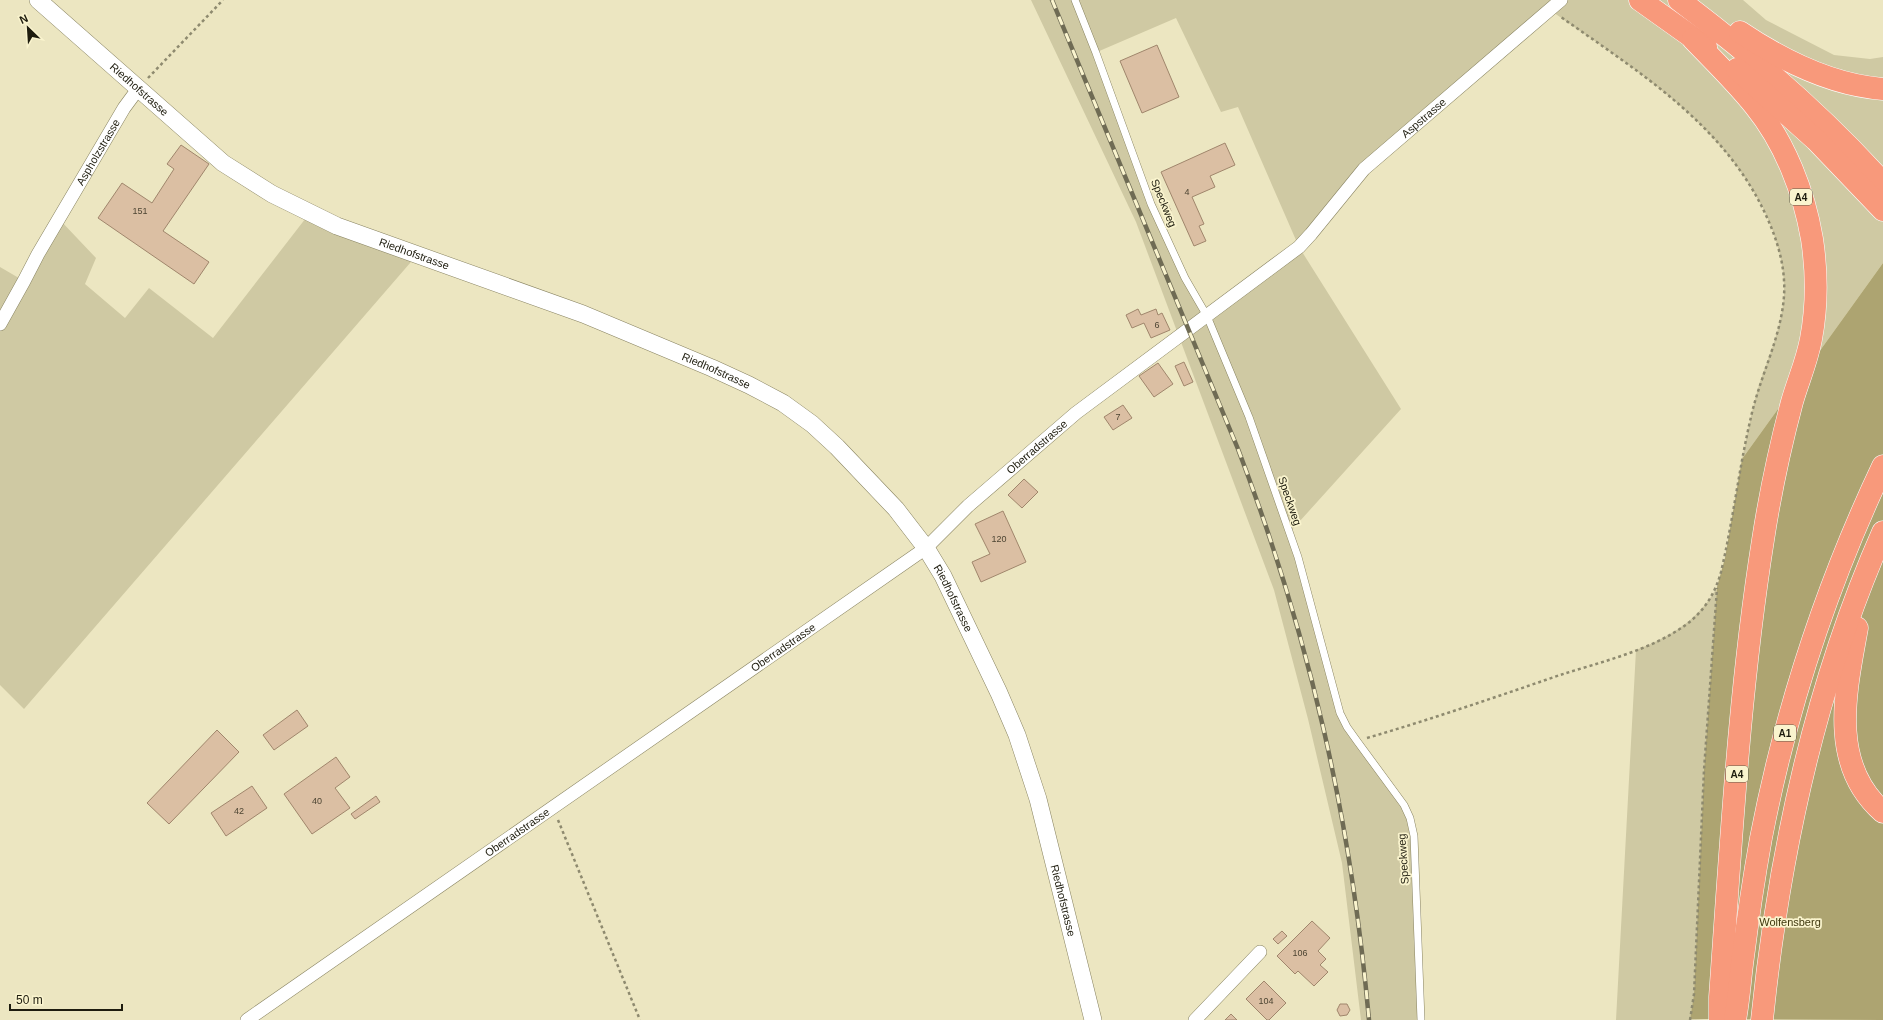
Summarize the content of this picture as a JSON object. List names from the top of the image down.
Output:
{
  "streets": {
    "highway": ["A4", "A1"],
    "street": [
      "Riedhofstrasse",
      "Aspstrasse",
      "Aspholzstrasse",
      "Oberradstrasse"
    ],
    "lane": ["Speckweg"]
  },
  "crossings": [
    ["Riedhofstrasse", "Aspholzstrasse"],
    ["Riedhofstrasse", "Oberradstrasse"],
    ["Aspstrasse", "Oberradstrasse"],
    ["Speckweg", "Oberradstrasse"]
  ],
  "parks": ["Wolfensberg"],
  "house_numbers": [
    "4",
    "151",
    "6",
    "7",
    "120",
    "40",
    "42",
    "106",
    "104"
  ],
  "scale_bar": "50 m",
  "north": "top left"
}
